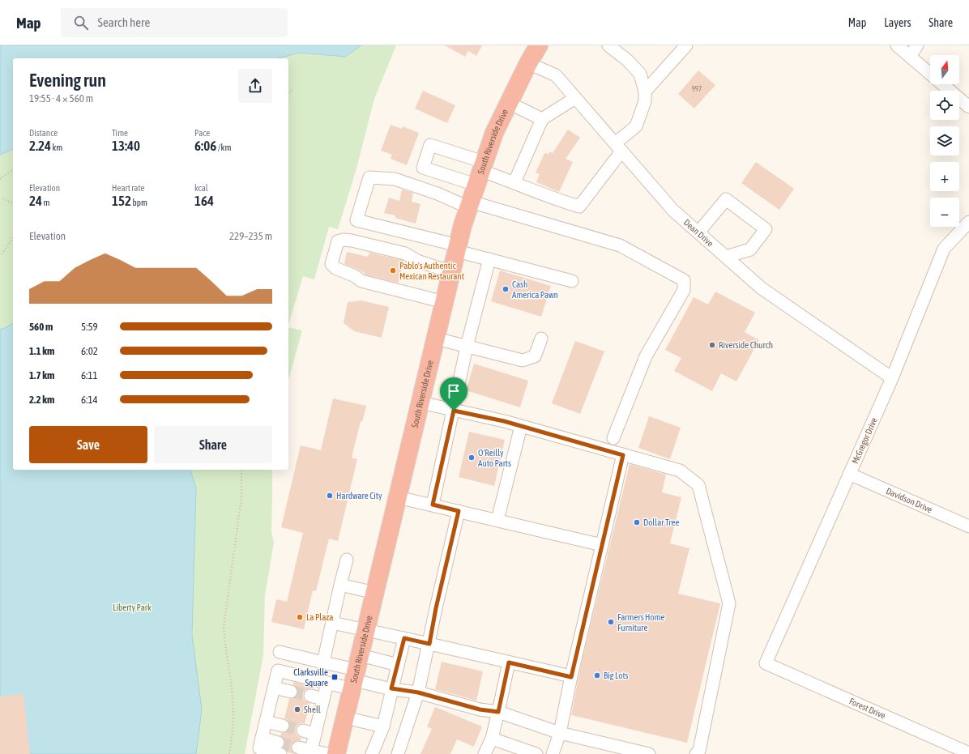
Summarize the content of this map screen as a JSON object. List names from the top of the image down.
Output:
{
  "streets": {
    "highway": ["South Riverside Drive"],
    "street": [
      "Dean Drive",
      "McGregor Drive",
      "Davidson Drive",
      "Forest Drive"
    ]
  },
  "crossings": [
    ["South Riverside Drive", "Dean Drive"],
    ["Dean Drive", "McGregor Drive"],
    ["McGregor Drive", "Davidson Drive"],
    ["McGregor Drive", "Forest Drive"]
  ],
  "parks": ["Liberty Park"],
  "places": {
    "other": [
      "Pablo's Authentic Mexican Restaurant",
      "Cash America Pawn",
      "Riverside Church",
      "O'Reilly Auto Parts",
      "Hardware City",
      "Dollar Tree",
      "La Plaza",
      "Farmers Home Furniture",
      "Big Lots",
      "Shell"
    ],
    "transit": ["Clarksville Square"]
  },
  "house_numbers": ["997"],
  "north": "top",
  "page": {
    "header": "Map",
    "search": "Search here",
    "nav": ["Map", "Layers", "Share"],
    "map_buttons": ["+", "−"],
    "heading": ["Evening run", "19:55 · 4 × 560 m"],
    "stats": [
      ["Distance", "2.24 km"],
      ["Time", "13:40"],
      ["Pace", "6:06 /km"],
      ["Elevation", "24 m"],
      ["Heart rate", "152 bpm"],
      ["kcal", "164"]
    ],
    "chart": ["Elevation", "229–235 m"],
    "list": [
      {
        "name": "560 m",
        "note": "5:59"
      },
      {
        "name": "1.1 km",
        "note": "6:02"
      },
      {
        "name": "1.7 km",
        "note": "6:11"
      },
      {
        "name": "2.2 km",
        "note": "6:14"
      }
    ],
    "buttons": ["Save", "Share"]
  }
}
